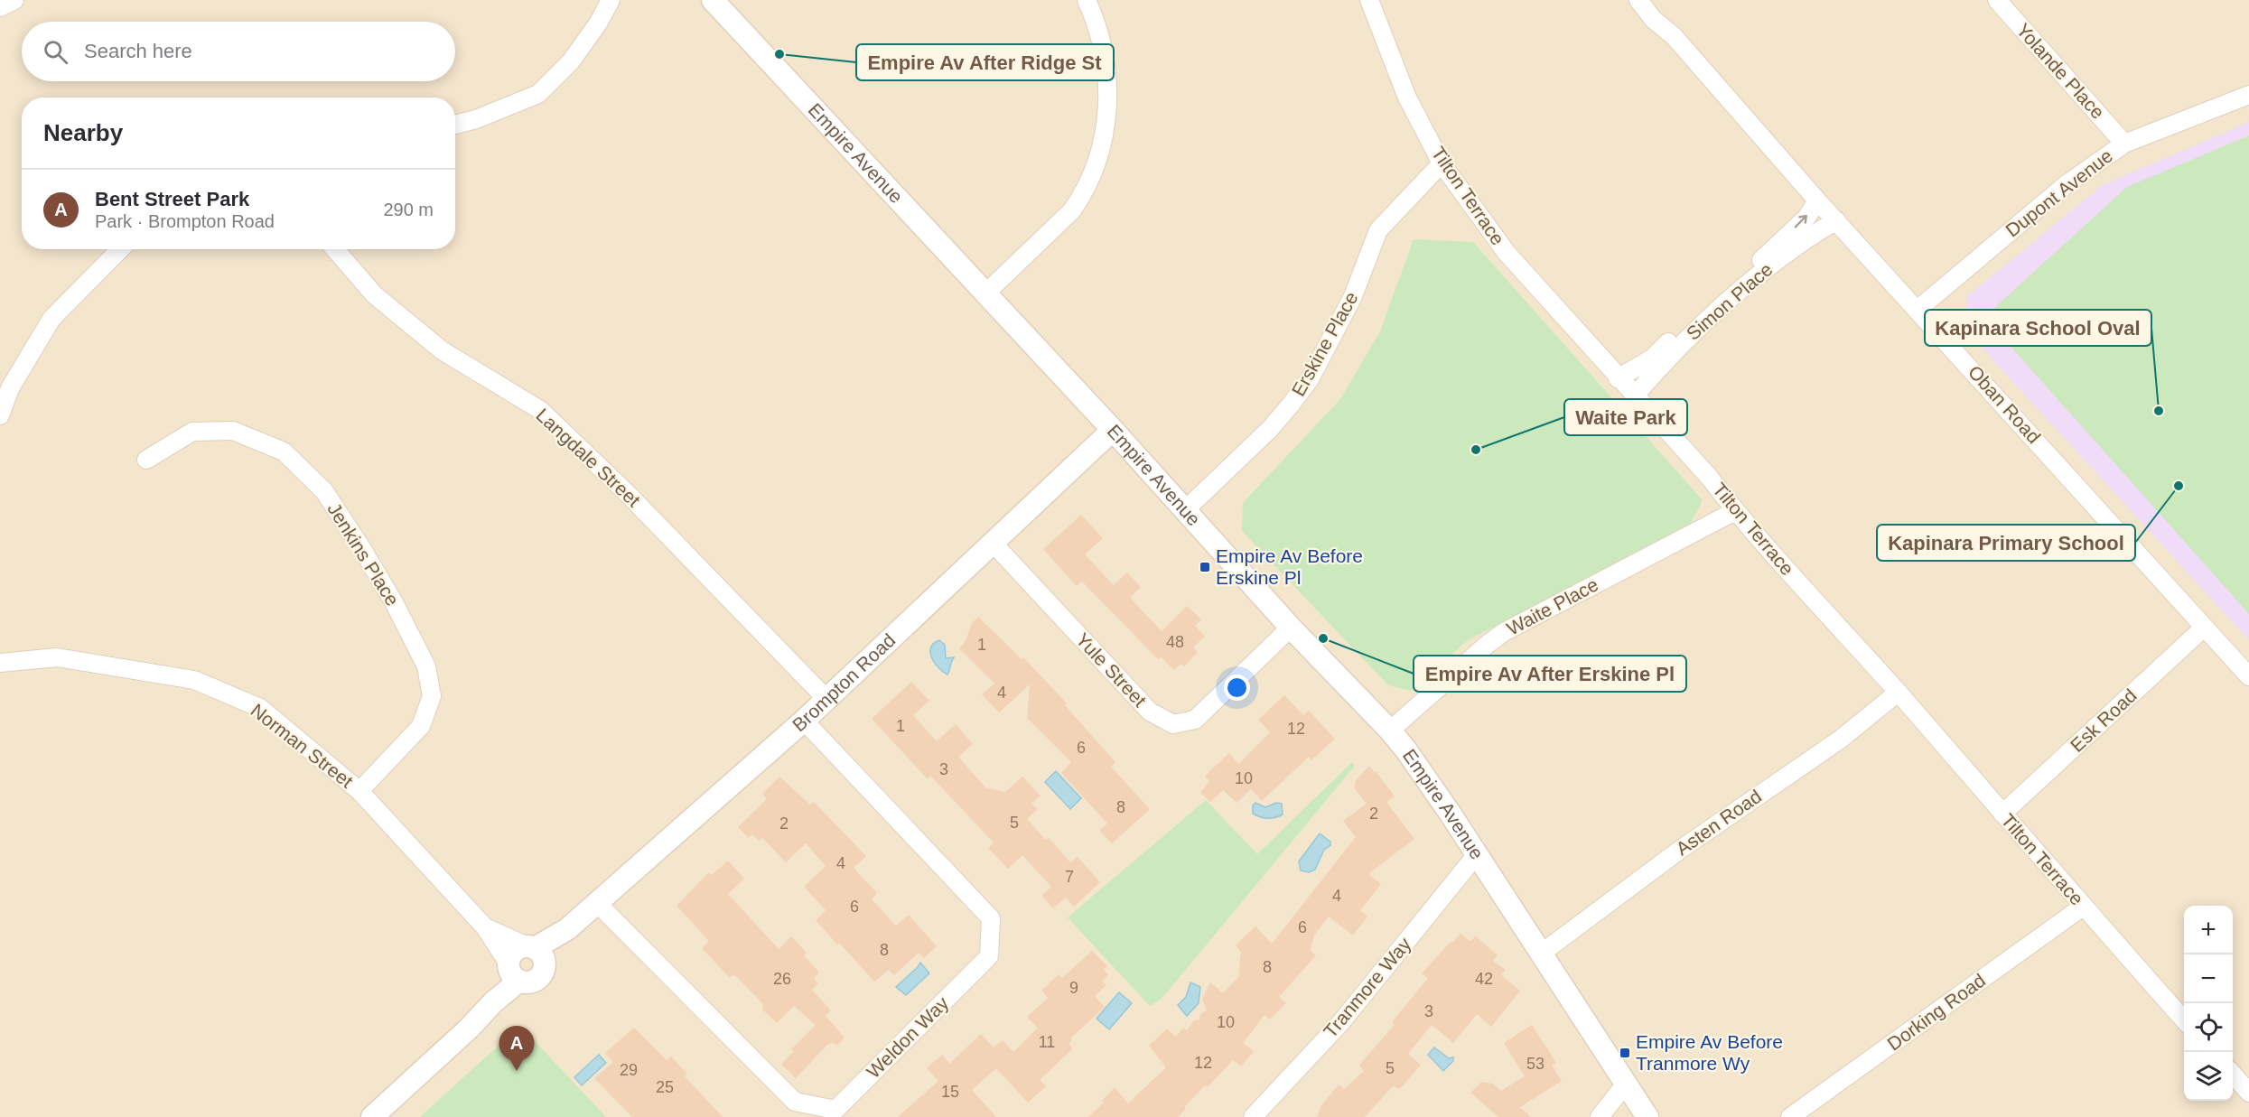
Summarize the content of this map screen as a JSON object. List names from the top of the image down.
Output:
{
  "streets": {
    "street": [
      "Yolande Place",
      "Empire Avenue",
      "Dupont Avenue",
      "Tilton Terrace",
      "Simon Place",
      "Erskine Place",
      "Oban Road",
      "Langdale Street",
      "Jenkins Place",
      "Waite Place",
      "Yule Street",
      "Brompton Road",
      "Esk Road",
      "Norman Street",
      "Asten Road",
      "Tranmore Way",
      "Dorking Road",
      "Weldon Way"
    ]
  },
  "crossings": [
    ["Yolande Place", "Dupont Avenue"],
    ["Empire Avenue", "Erskine Place"],
    ["Empire Avenue", "Waite Place"],
    ["Empire Avenue", "Yule Street"],
    ["Empire Avenue", "Brompton Road"],
    ["Empire Avenue", "Asten Road"],
    ["Empire Avenue", "Tranmore Way"],
    ["Dupont Avenue", "Oban Road"],
    ["Tilton Terrace", "Simon Place"],
    ["Tilton Terrace", "Erskine Place"],
    ["Tilton Terrace", "Waite Place"],
    ["Tilton Terrace", "Esk Road"],
    ["Tilton Terrace", "Asten Road"],
    ["Tilton Terrace", "Dorking Road"],
    ["Simon Place", "Oban Road"],
    ["Oban Road", "Esk Road"],
    ["Langdale Street", "Brompton Road"],
    ["Jenkins Place", "Norman Street"],
    ["Yule Street", "Brompton Road"],
    ["Brompton Road", "Norman Street"],
    ["Brompton Road", "Weldon Way"]
  ],
  "places": {
    "other": [
      "Empire Av After Ridge St",
      "Kapinara School Oval",
      "Waite Park",
      "Kapinara Primary School",
      "Empire Av After Erskine Pl"
    ],
    "transit": ["Empire Av Before Erskine Pl", "Empire Av Before Tranmore Wy"]
  },
  "house_numbers": [
    "48",
    "1",
    "4",
    "1",
    "12",
    "6",
    "3",
    "10",
    "8",
    "2",
    "5",
    "2",
    "4",
    "7",
    "4",
    "6",
    "6",
    "8",
    "8",
    "26",
    "42",
    "9",
    "3",
    "10",
    "11",
    "12",
    "53",
    "5",
    "29",
    "25",
    "15"
  ],
  "page": {
    "search": "Search here",
    "heading": "Nearby",
    "list": [
      {
        "mark": "A",
        "name": "Bent Street Park",
        "note": "Park · Brompton Road",
        "value": "290 m"
      }
    ],
    "map_buttons": ["+", "−"],
    "pins": "A"
  }
}
